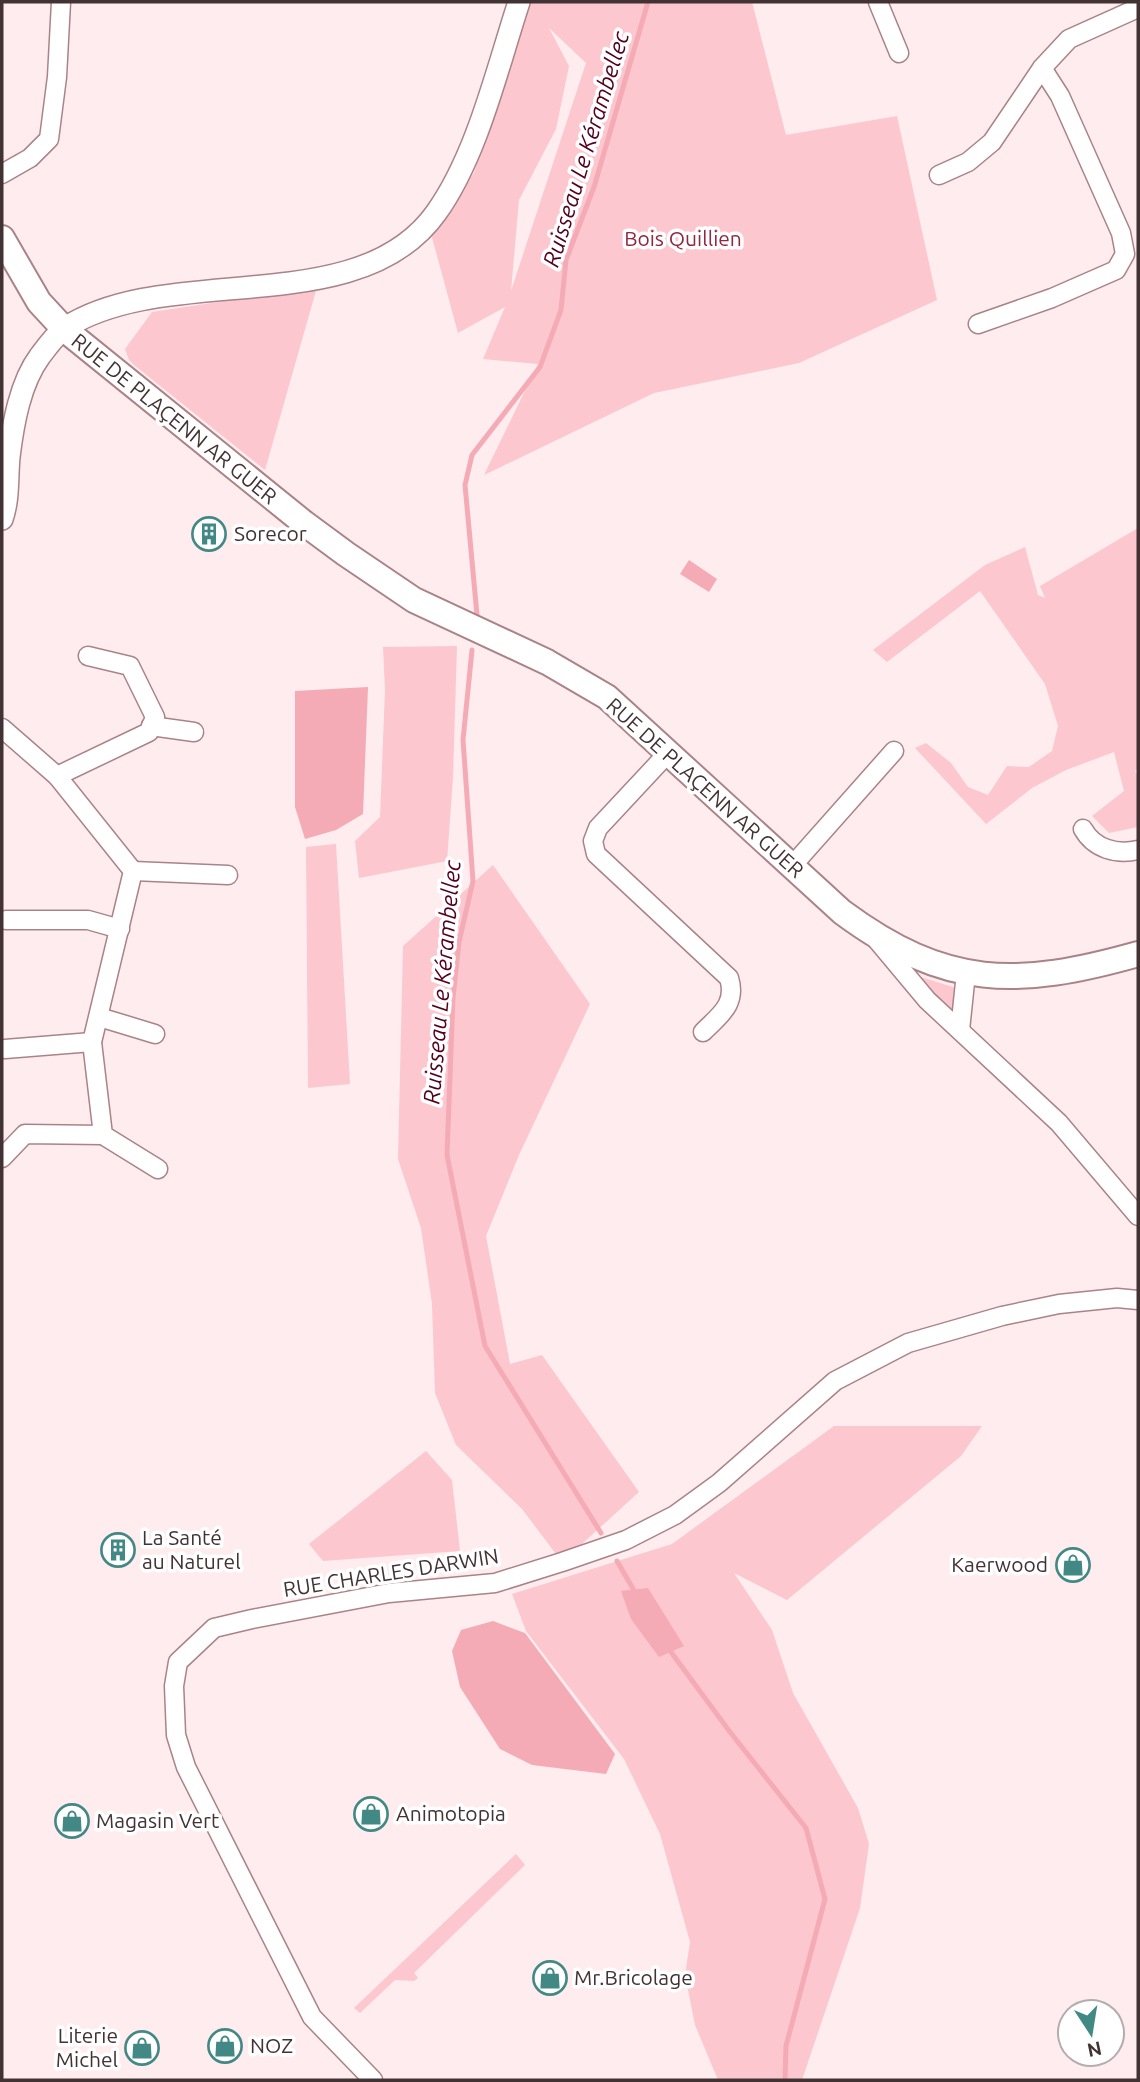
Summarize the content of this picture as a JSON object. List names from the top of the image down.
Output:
{
  "streets": {
    "main road": ["RUE DE PLAÇENN AR GUER"],
    "street": ["RUE CHARLES DARWIN"]
  },
  "water": ["Ruisseau Le Kérambellec"],
  "parks": ["Bois Quillien"],
  "places": {
    "building": ["Sorecor", "La Santé au Naturel"],
    "shop": [
      "Kaerwood",
      "Animotopia",
      "Magasin Vert",
      "Mr.Bricolage",
      "NOZ",
      "Literie Michel"
    ]
  },
  "north": "bottom"
}
